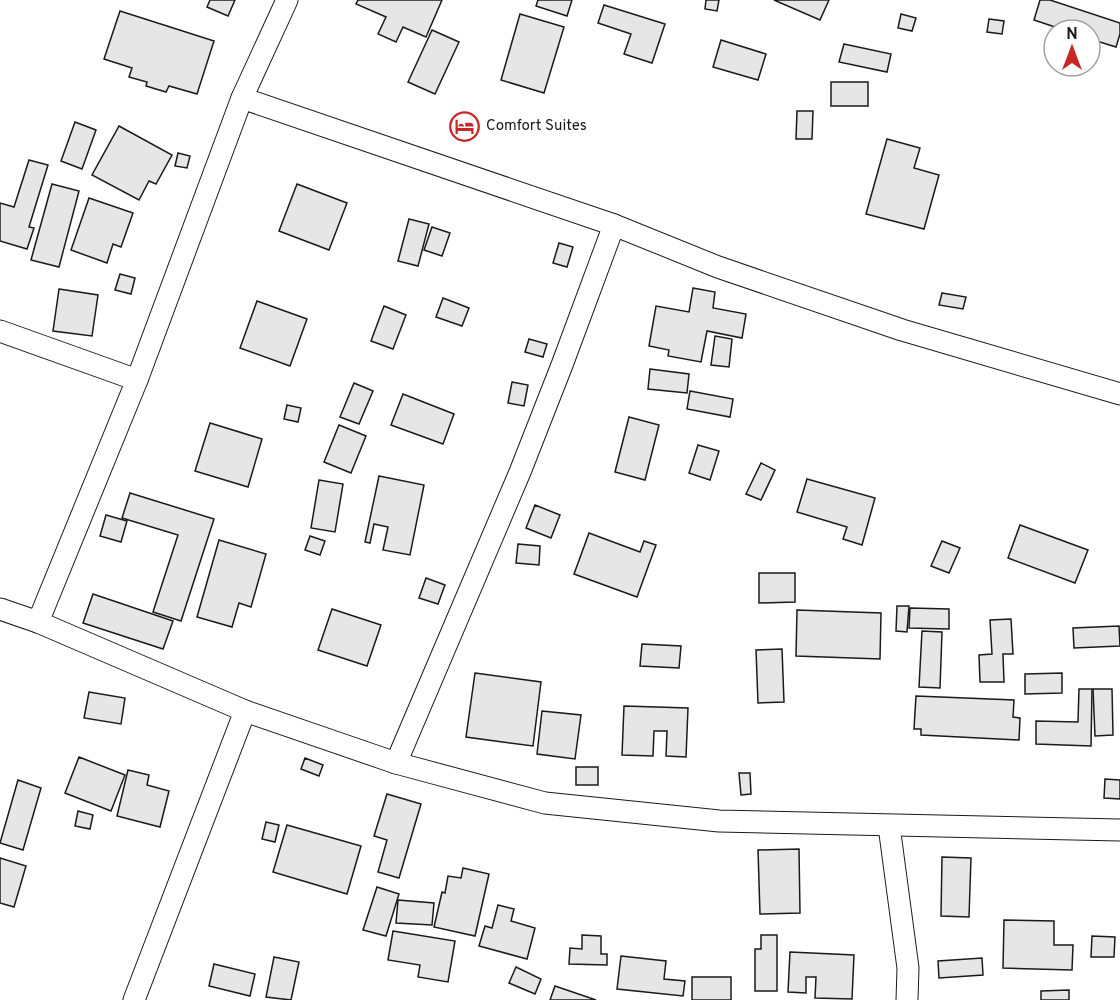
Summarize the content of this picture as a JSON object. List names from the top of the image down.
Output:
{
  "places": {
    "hotel": ["Comfort Suites"]
  },
  "north": "top"
}
